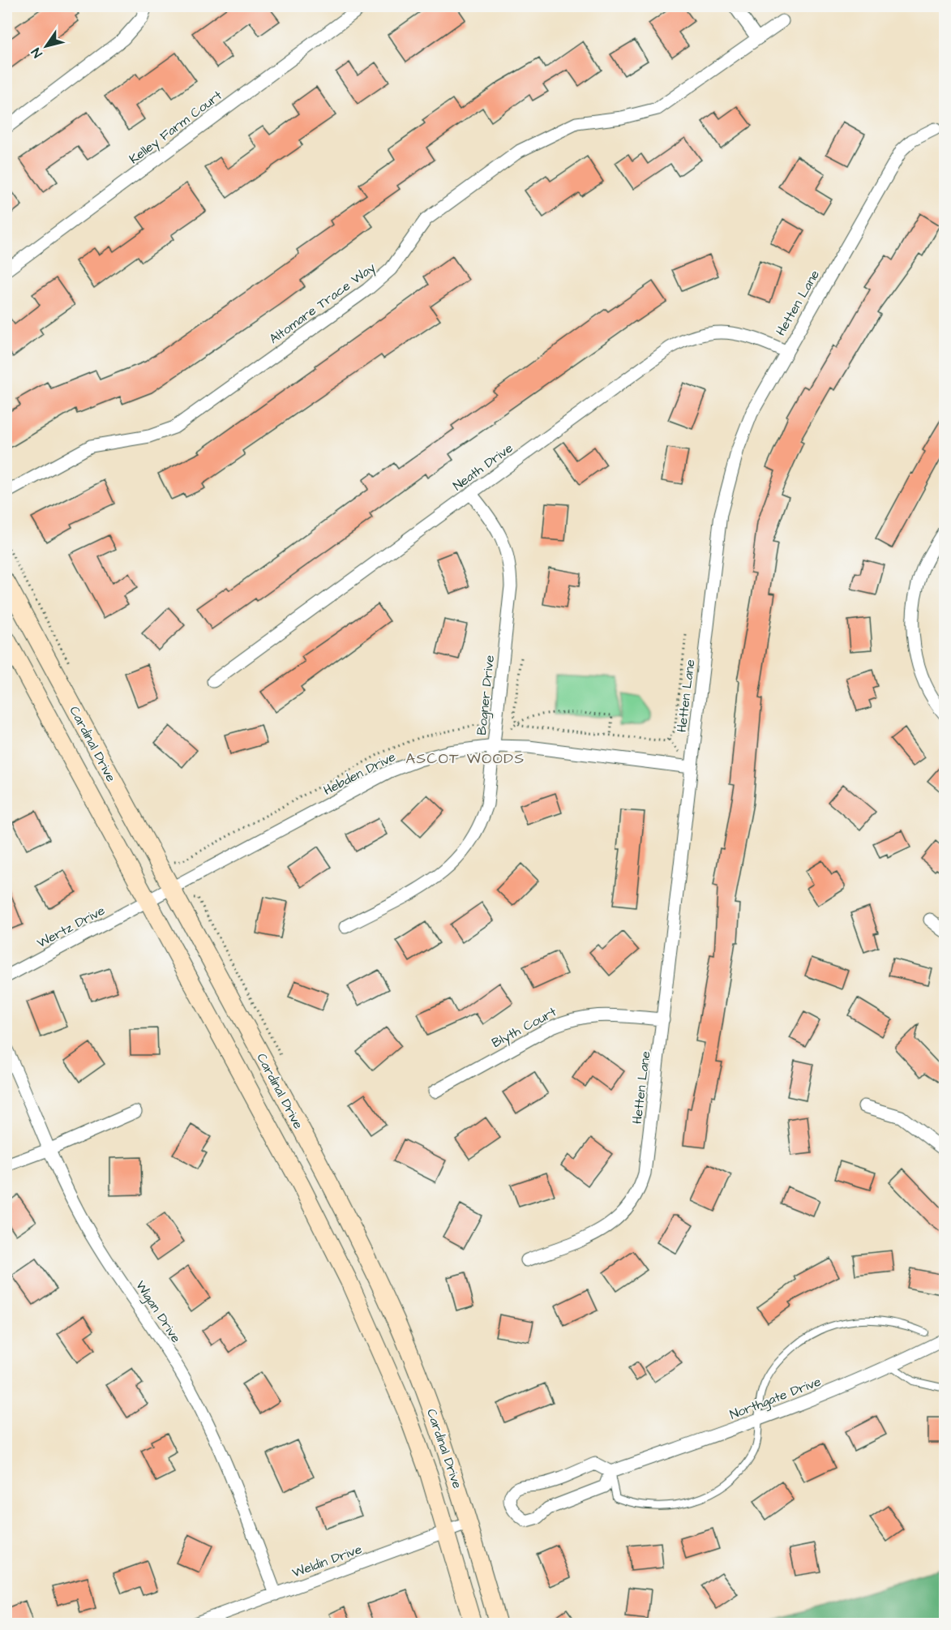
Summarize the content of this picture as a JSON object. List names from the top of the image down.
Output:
{
  "streets": {
    "main road": ["Cardinal Drive"],
    "street": [
      "Kelley Farm Court",
      "Altomare Trace Way",
      "Hetten Lane",
      "Neath Drive",
      "Bogner Drive",
      "Hebden Drive",
      "Wertz Drive",
      "Blyth Court",
      "Wigan Drive",
      "Northgate Drive",
      "Weldin Drive"
    ]
  },
  "crossings": [
    ["Hetten Lane", "Neath Drive"],
    ["Hetten Lane", "Hebden Drive"],
    ["Hetten Lane", "Blyth Court"],
    ["Neath Drive", "Bogner Drive"],
    ["Bogner Drive", "Hebden Drive"],
    ["Cardinal Drive", "Hebden Drive"],
    ["Cardinal Drive", "Wertz Drive"],
    ["Cardinal Drive", "Weldin Drive"],
    ["Hebden Drive", "Wertz Drive"],
    ["Wigan Drive", "Weldin Drive"]
  ],
  "districts": ["ASCOT WOODS"],
  "north": "bottom left"
}
